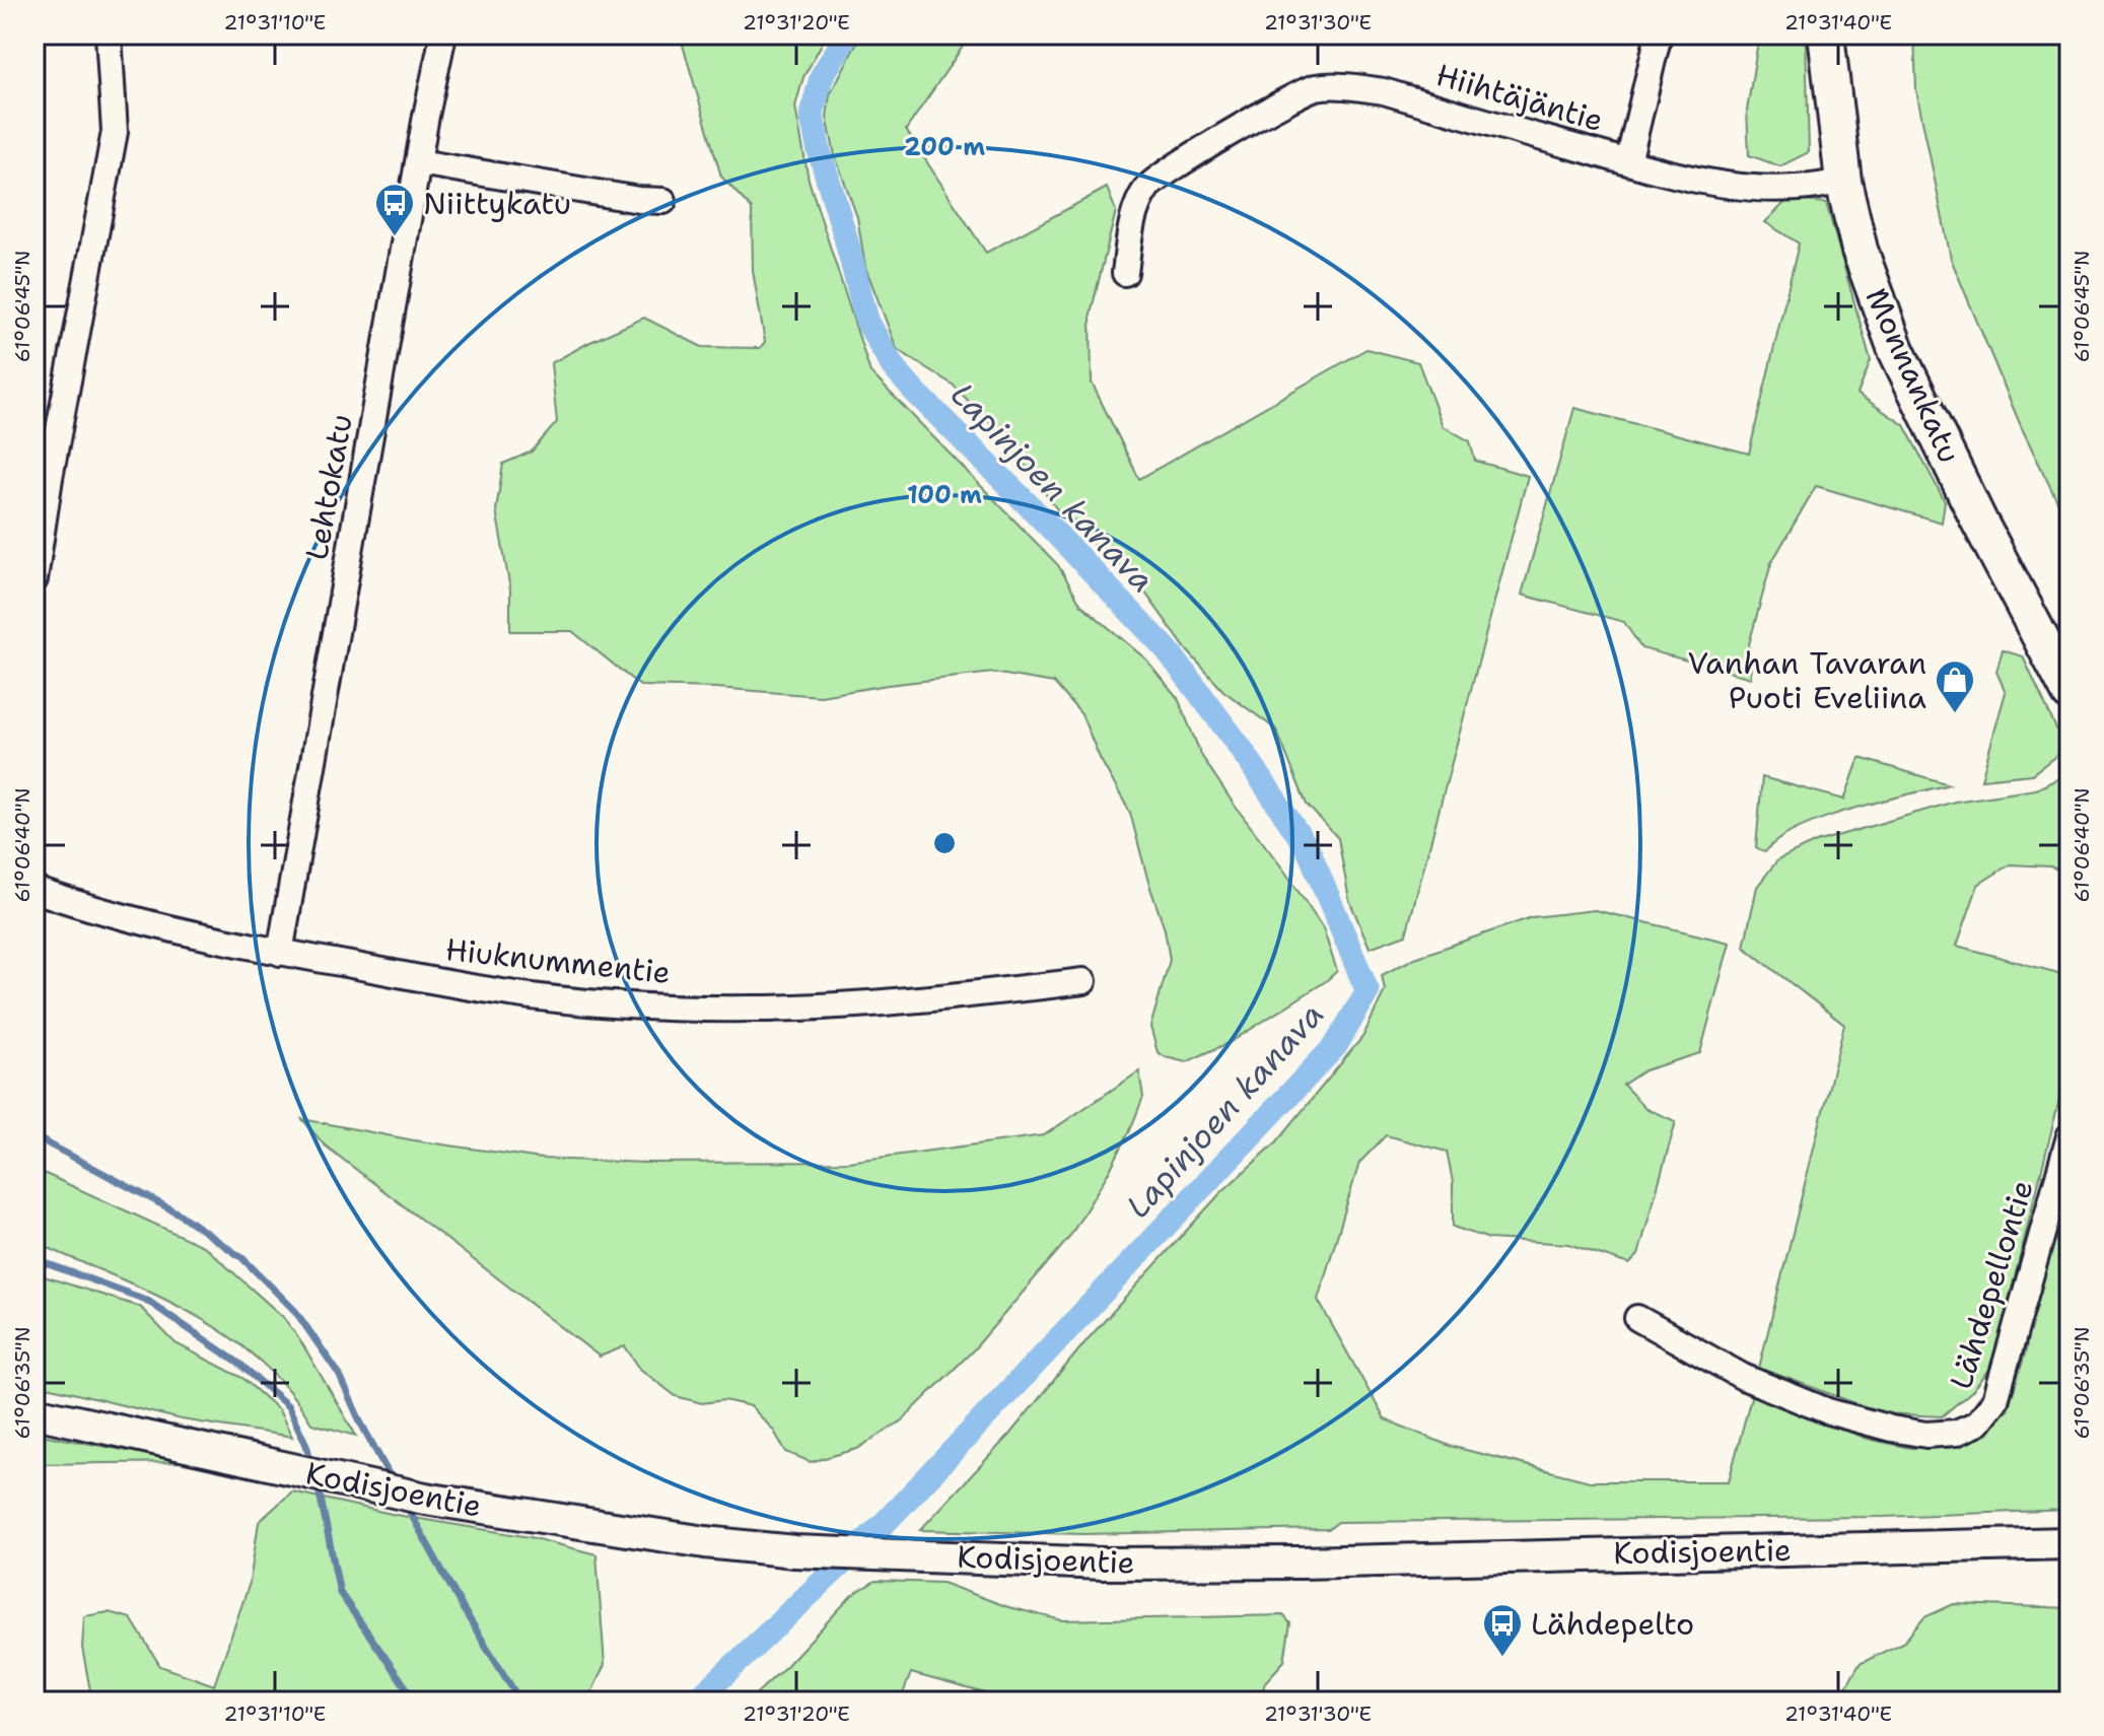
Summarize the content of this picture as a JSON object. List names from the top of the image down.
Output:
{
  "streets": {
    "main road": ["Monnankatu"],
    "street": [
      "Hiihtäjäntie",
      "Lehtokatu",
      "Hiuknummentie",
      "Lähdepellontie",
      "Kodisjoentie"
    ]
  },
  "crossings": [
    ["Hiihtäjäntie", "Monnankatu"],
    ["Lehtokatu", "Hiuknummentie"]
  ],
  "water": ["Lapinjoen kanava"],
  "places": {
    "bus stop": ["Niittykatu", "Lähdepelto"],
    "shop": ["Vanhan Tavaran Puoti Eveliina"]
  },
  "coordinates": [
    "21°31'10\"E",
    "21°31'20\"E",
    "21°31'30\"E",
    "21°31'40\"E",
    "61°06'45\"N",
    "61°06'40\"N",
    "61°06'35\"N"
  ],
  "rings": ["200 m", "100 m"]
}
